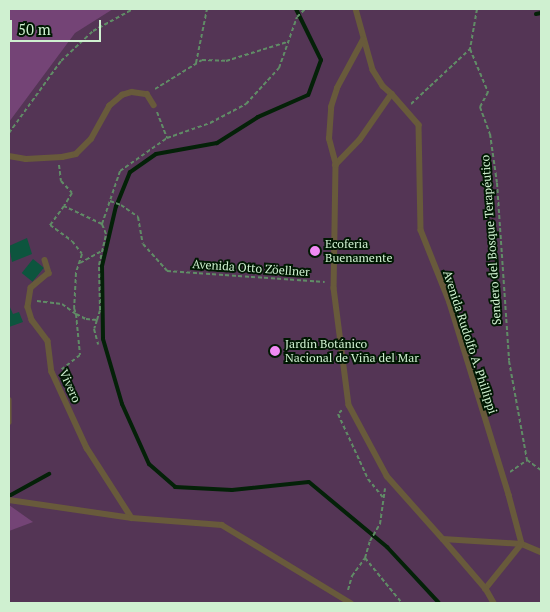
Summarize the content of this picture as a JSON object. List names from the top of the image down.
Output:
{
  "streets": {
    "lane": ["Avenida Rudolfo A. Phillippi", "Vivero"],
    "path": ["Sendero del Bosque Terapéutico", "Avenida Otto Zöellner"]
  },
  "places": ["Ecoferia Buenamente", "Jardín Botánico Nacional de Viña del Mar"],
  "scale_bar": "50 m"
}
